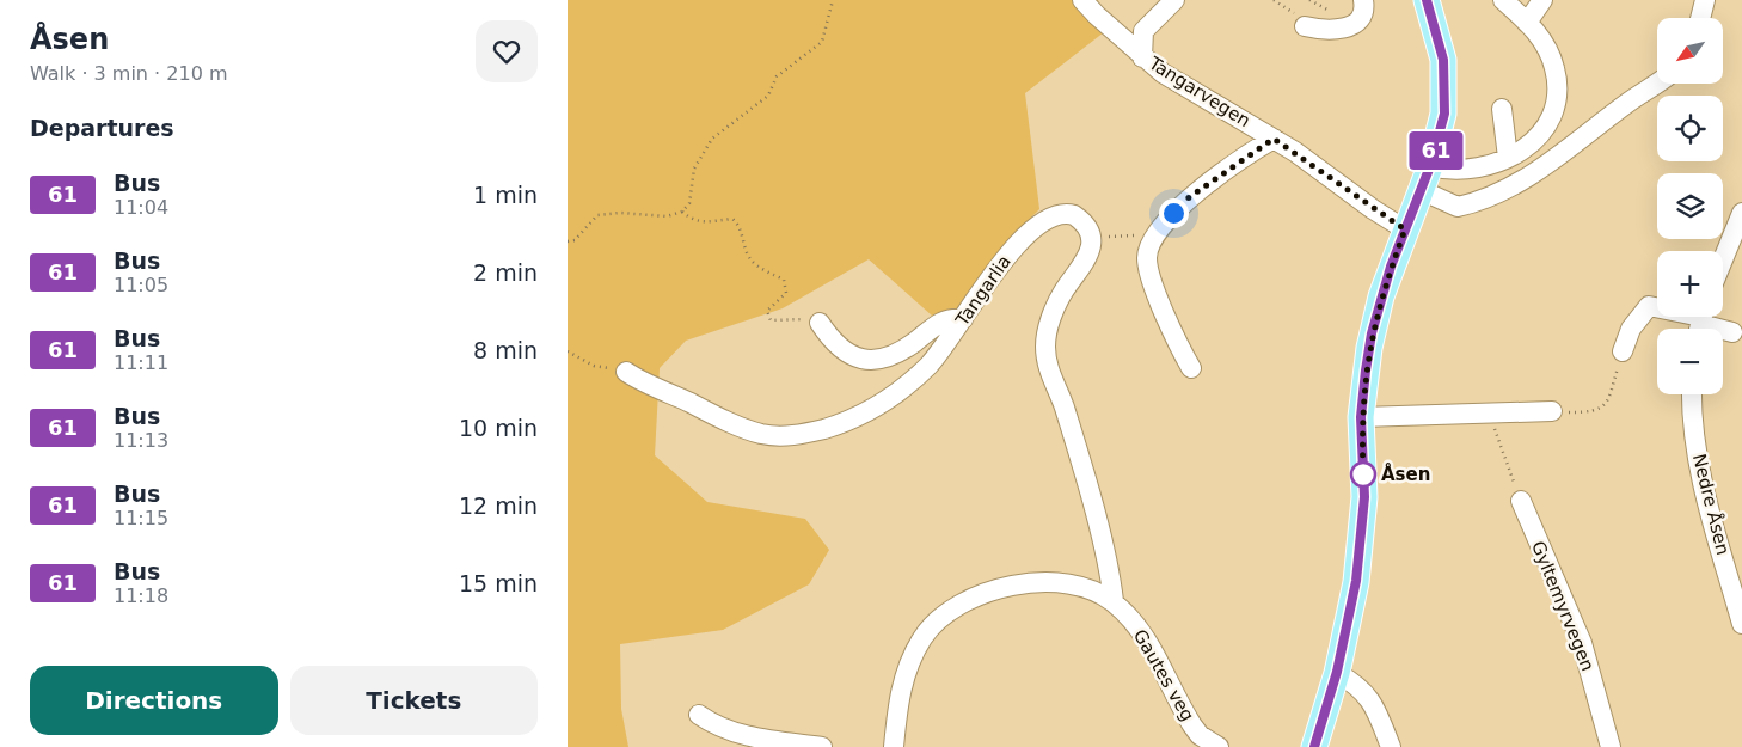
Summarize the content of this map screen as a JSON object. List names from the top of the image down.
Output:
{
  "streets": {
    "street": [
      "Tangarvegen",
      "Tangarlia",
      "Nedre Åsen",
      "Gyltemyrvegen",
      "Gautes veg"
    ]
  },
  "places": ["Åsen"],
  "lines": ["bus line 61"],
  "north": "bottom left",
  "page": {
    "heading": [
      ["Åsen", "Walk · 3 min · 210 m"],
      "Departures"
    ],
    "on_map": "61",
    "map_buttons": ["+", "−"],
    "list": [
      {
        "mark": "61",
        "name": "Bus",
        "note": "11:04",
        "value": "1 min"
      },
      {
        "mark": "61",
        "name": "Bus",
        "note": "11:05",
        "value": "2 min"
      },
      {
        "mark": "61",
        "name": "Bus",
        "note": "11:11",
        "value": "8 min"
      },
      {
        "mark": "61",
        "name": "Bus",
        "note": "11:13",
        "value": "10 min"
      },
      {
        "mark": "61",
        "name": "Bus",
        "note": "11:15",
        "value": "12 min"
      },
      {
        "mark": "61",
        "name": "Bus",
        "note": "11:18",
        "value": "15 min"
      }
    ],
    "buttons": ["Directions", "Tickets"]
  }
}
